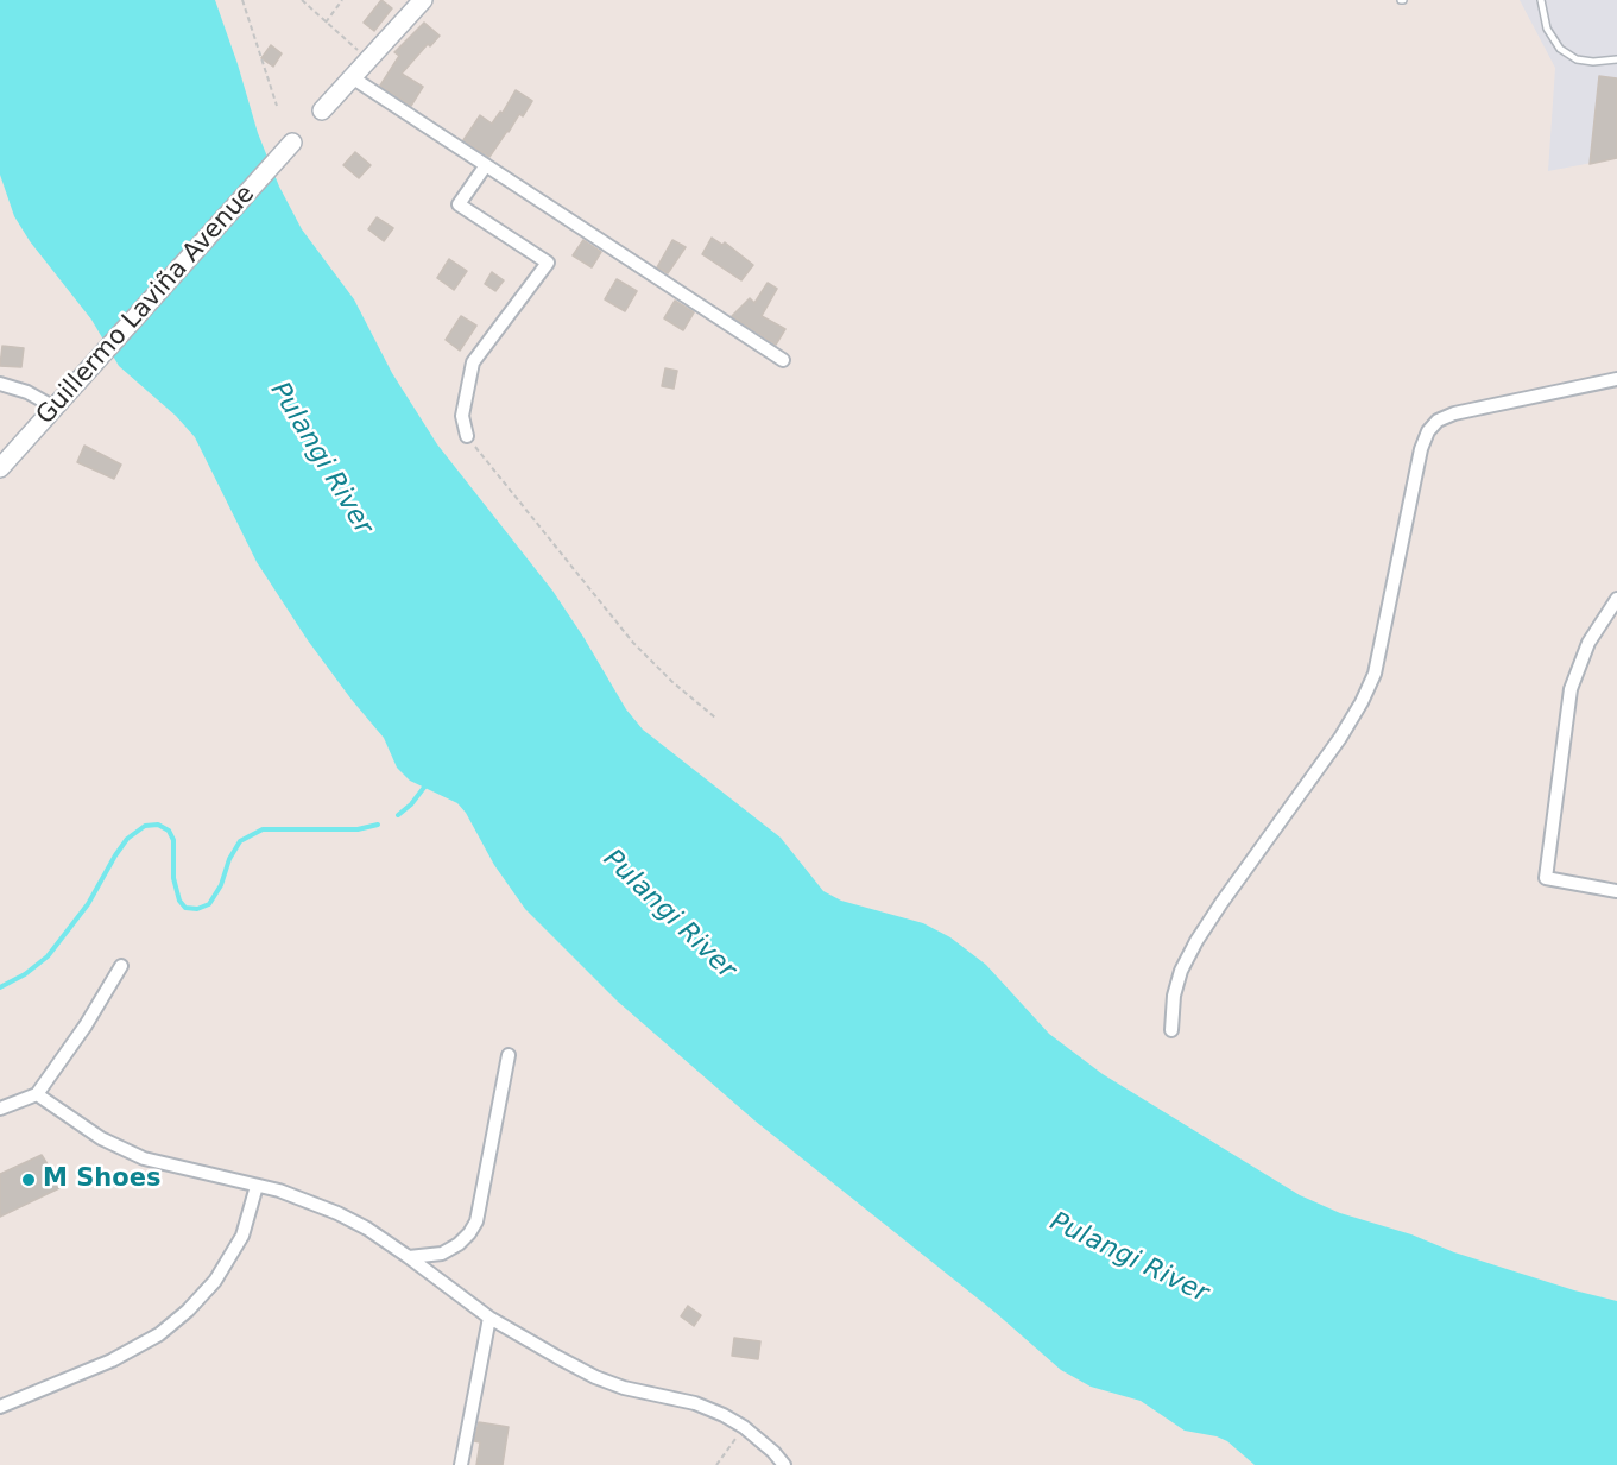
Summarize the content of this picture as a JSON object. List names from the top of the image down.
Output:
{
  "streets": {
    "street": ["Guillermo Laviña Avenue"]
  },
  "water": ["Pulangi River"],
  "places": ["M Shoes"]
}
